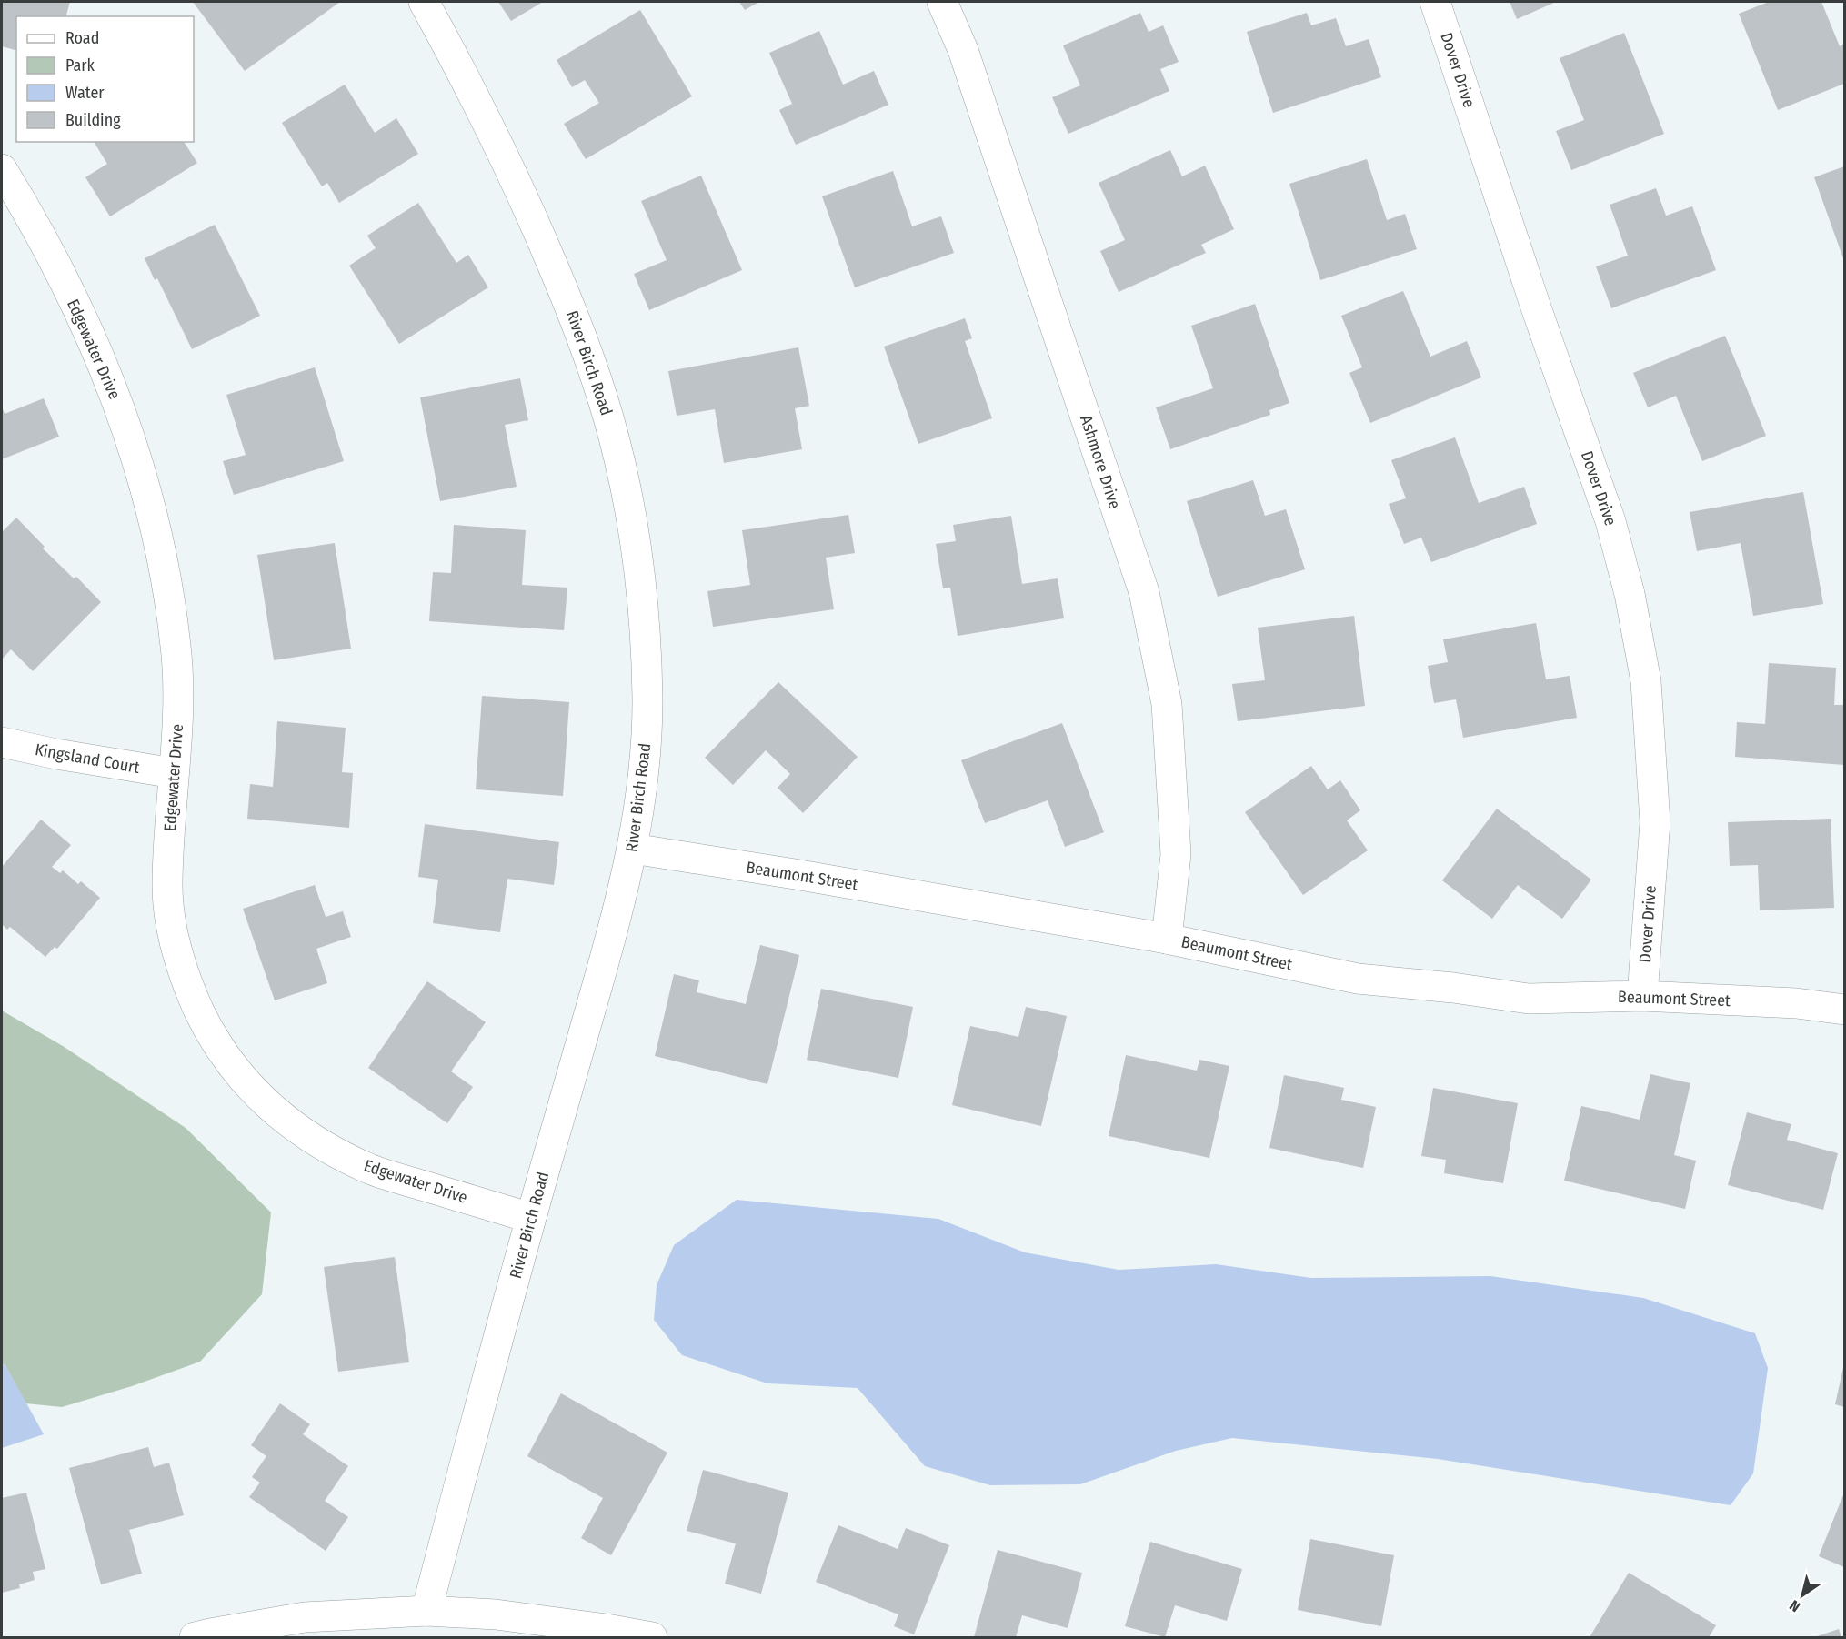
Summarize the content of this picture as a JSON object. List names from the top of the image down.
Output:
{
  "streets": {
    "street": [
      "Dover Drive",
      "Edgewater Drive",
      "River Birch Road",
      "Ashmore Drive",
      "Kingsland Court",
      "Beaumont Street"
    ]
  },
  "crossings": [
    ["Dover Drive", "Beaumont Street"],
    ["Edgewater Drive", "River Birch Road"],
    ["Edgewater Drive", "Kingsland Court"],
    ["River Birch Road", "Beaumont Street"],
    ["Ashmore Drive", "Beaumont Street"]
  ],
  "legend": [
    "Road",
    "Park",
    "Water",
    "Building"
  ],
  "north": "bottom left"
}
